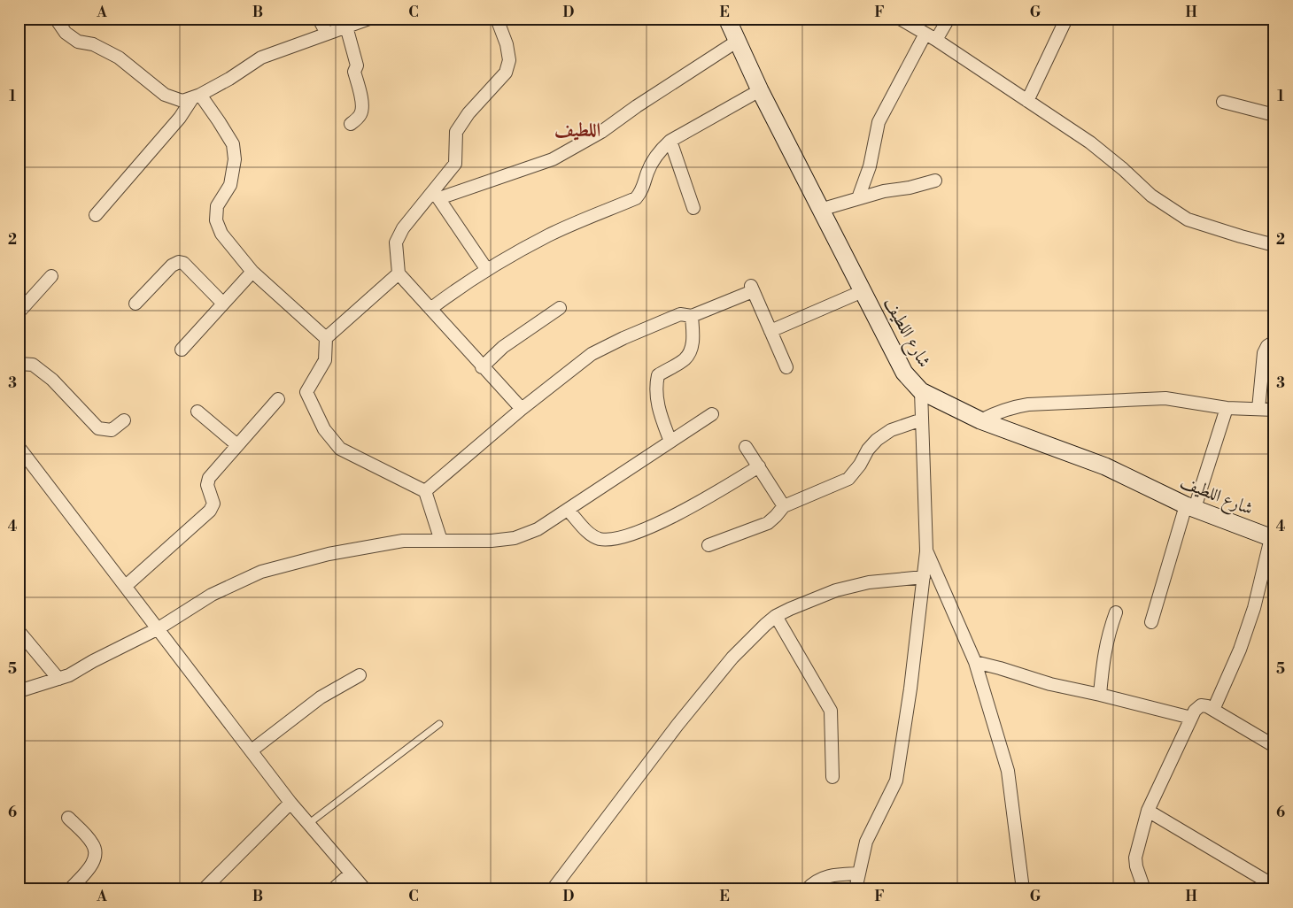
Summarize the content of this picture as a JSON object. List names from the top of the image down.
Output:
{
  "streets": {
    "street": ["شارع اللطيف"]
  },
  "districts": ["اللطيف"],
  "grid": {
    "columns": [
      "A",
      "B",
      "C",
      "D",
      "E",
      "F",
      "G",
      "H"
    ],
    "rows": [
      "1",
      "2",
      "3",
      "4",
      "5",
      "6"
    ]
  }
}
